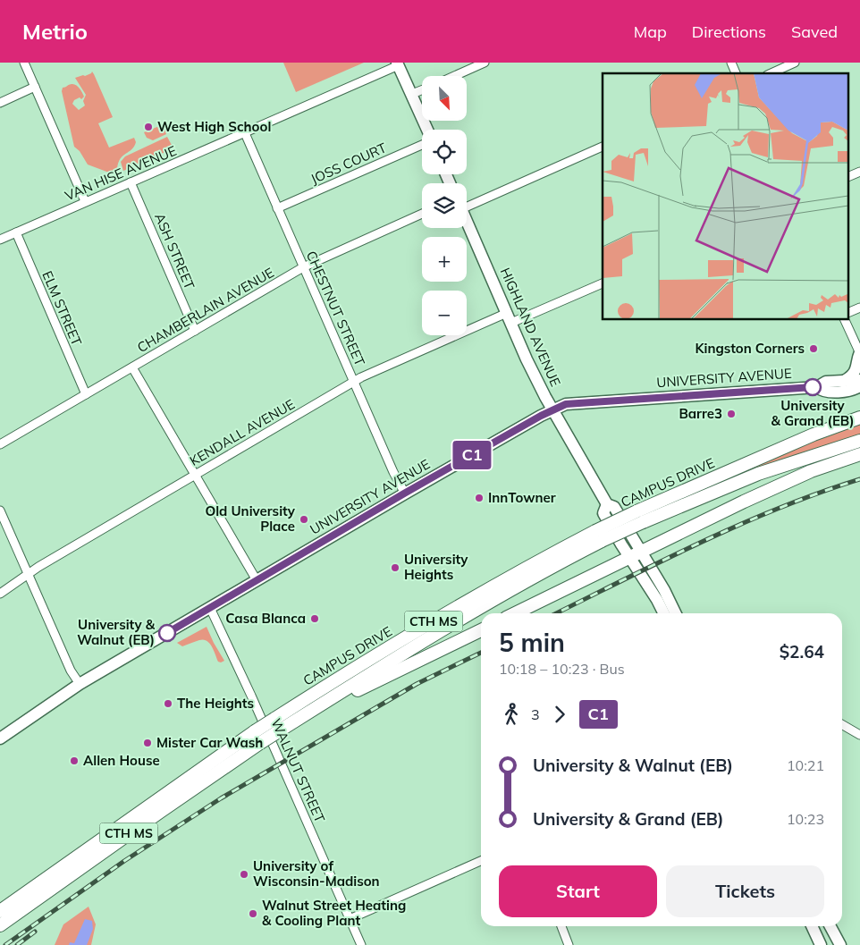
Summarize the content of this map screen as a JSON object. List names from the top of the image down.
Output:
{
  "streets": {
    "main road": ["CAMPUS DRIVE", "CTH MS"],
    "street": [
      "JOSS COURT",
      "VAN HISE AVENUE",
      "ASH STREET",
      "ELM STREET",
      "CHESTNUT STREET",
      "CHAMBERLAIN AVENUE",
      "HIGHLAND AVENUE",
      "UNIVERSITY AVENUE",
      "KENDALL AVENUE",
      "WALNUT STREET"
    ]
  },
  "crossings": [
    ["JOSS COURT", "CHESTNUT STREET"],
    ["VAN HISE AVENUE", "ASH STREET"],
    ["VAN HISE AVENUE", "ELM STREET"],
    ["VAN HISE AVENUE", "CHESTNUT STREET"],
    ["ASH STREET", "CHAMBERLAIN AVENUE"],
    ["ELM STREET", "CHAMBERLAIN AVENUE"],
    ["CHESTNUT STREET", "CHAMBERLAIN AVENUE"],
    ["CHESTNUT STREET", "UNIVERSITY AVENUE"],
    ["CHESTNUT STREET", "KENDALL AVENUE"],
    ["HIGHLAND AVENUE", "UNIVERSITY AVENUE"],
    ["HIGHLAND AVENUE", "KENDALL AVENUE"],
    ["UNIVERSITY AVENUE", "WALNUT STREET"]
  ],
  "places": [
    "West High School",
    "Kingston Corners",
    "University & Grand (EB)",
    "Barre3",
    "InnTowner",
    "Old University Place",
    "University Heights",
    "Casa Blanca",
    "University & Walnut (EB)",
    "The Heights",
    "Mister Car Wash",
    "Allen House",
    "University of Wisconsin-Madison",
    "Walnut Street Heating & Cooling Plant"
  ],
  "lines": ["bus line C1"],
  "north": "bottom right",
  "page": {
    "header": "Metrio",
    "nav": ["Map", "Directions", "Saved"],
    "on_map": "C1",
    "map_buttons": ["+", "−"],
    "heading": ["5 min", "10:18 – 10:23 · Bus", "$2.64"],
    "legs": ["3", "C1"],
    "list": [
      {
        "name": "University & Walnut (EB)",
        "value": "10:21"
      },
      {
        "name": "University & Grand (EB)",
        "value": "10:23"
      }
    ],
    "buttons": ["Start", "Tickets"]
  }
}
